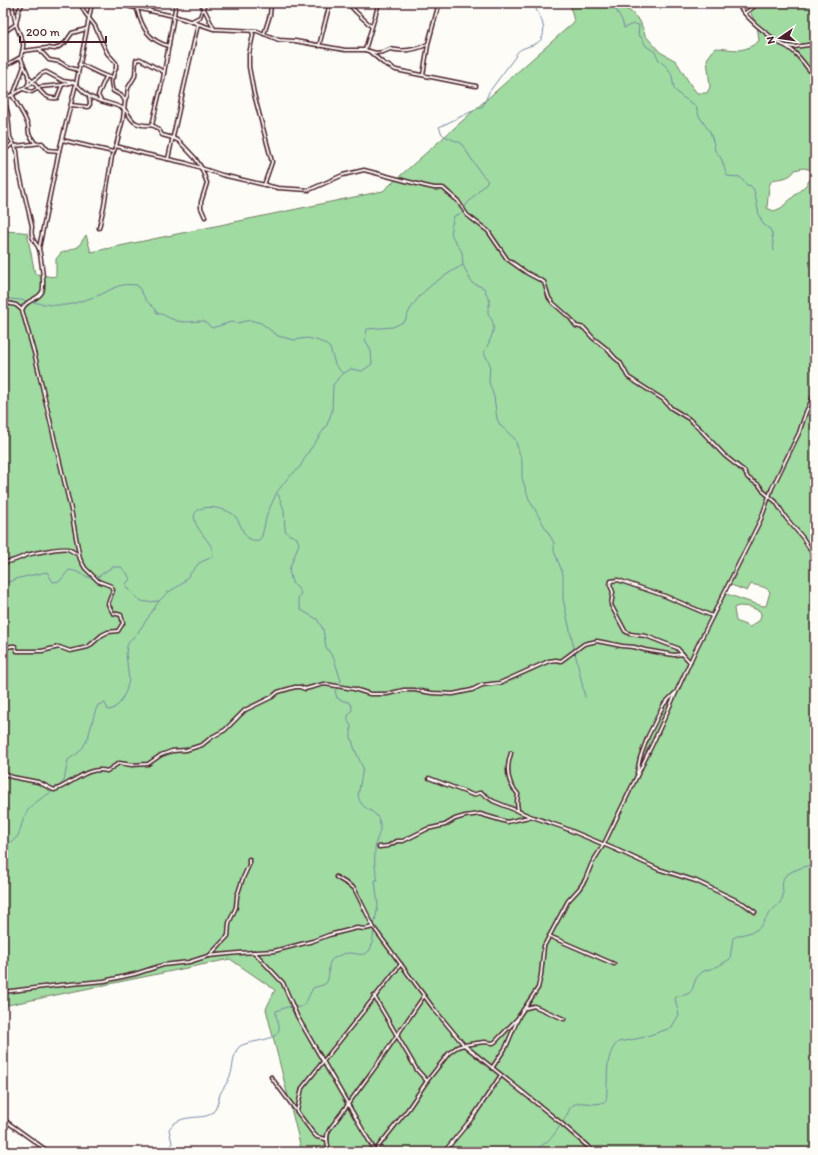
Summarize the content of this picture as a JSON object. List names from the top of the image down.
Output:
{
  "scale_bar": "200 m",
  "north": "left"
}
